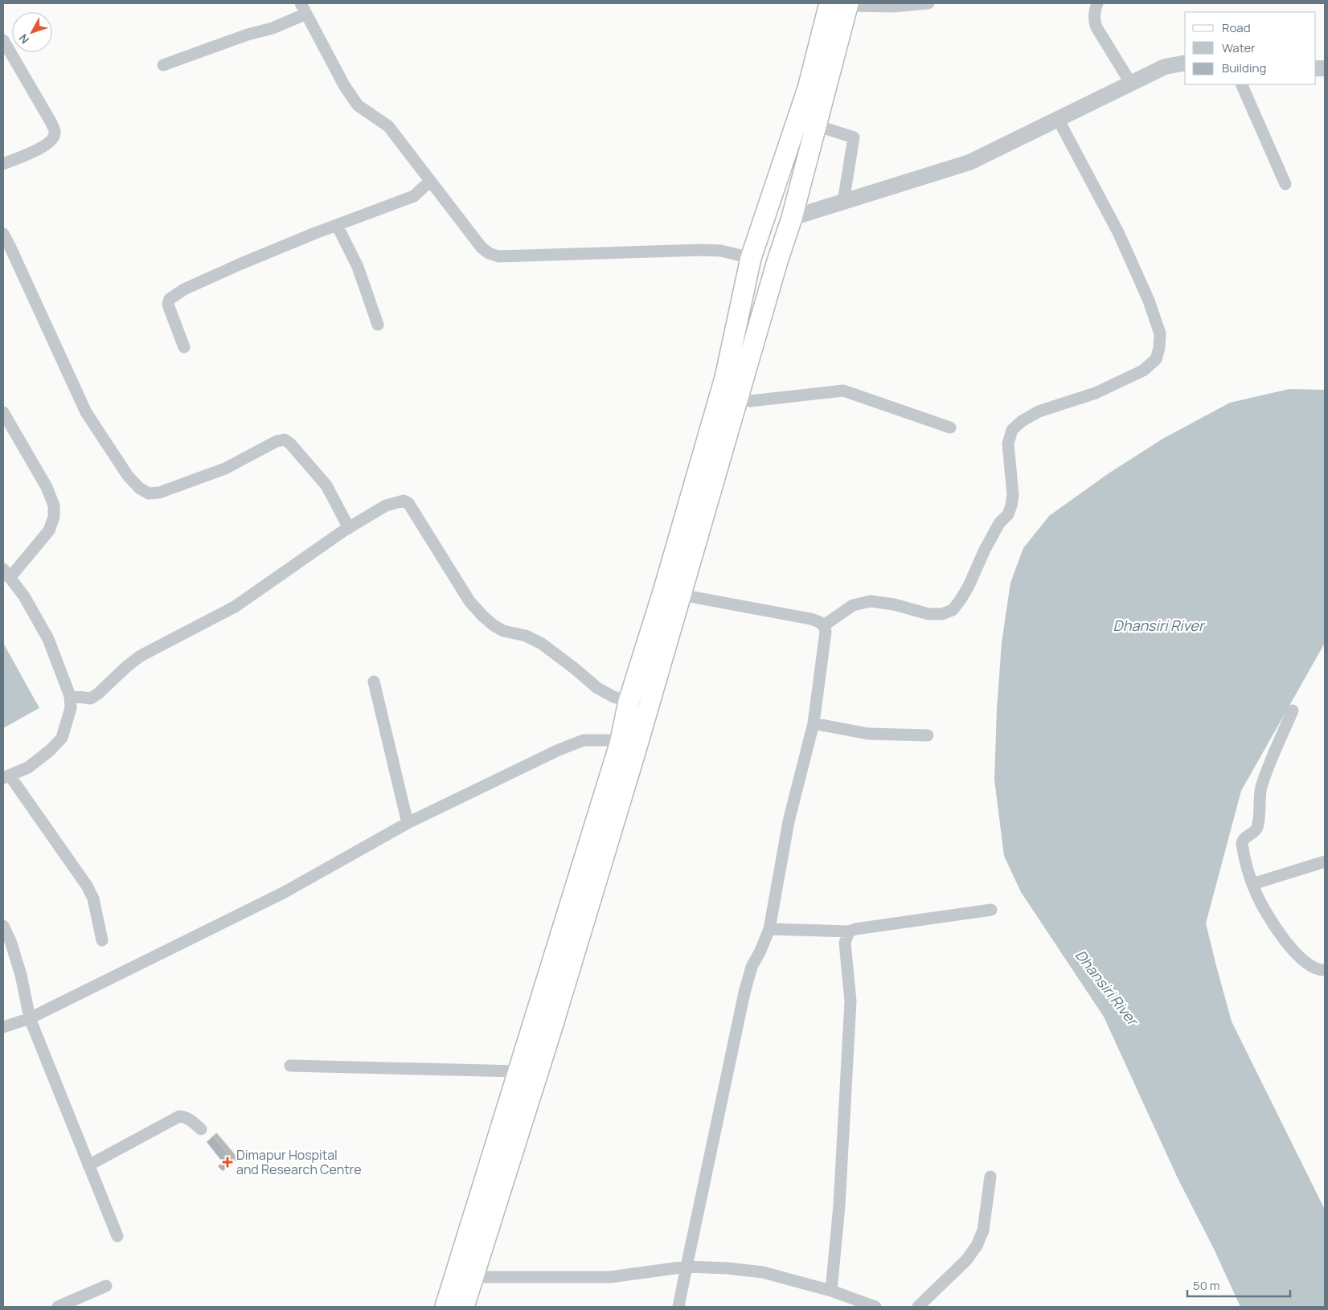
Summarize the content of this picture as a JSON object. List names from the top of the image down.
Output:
{
  "water": ["Dhansiri River"],
  "places": {
    "health": ["Dimapur Hospital and Research Centre"]
  },
  "legend": ["Road", "Water", "Building"],
  "scale_bar": "50 m",
  "north": "bottom left"
}
